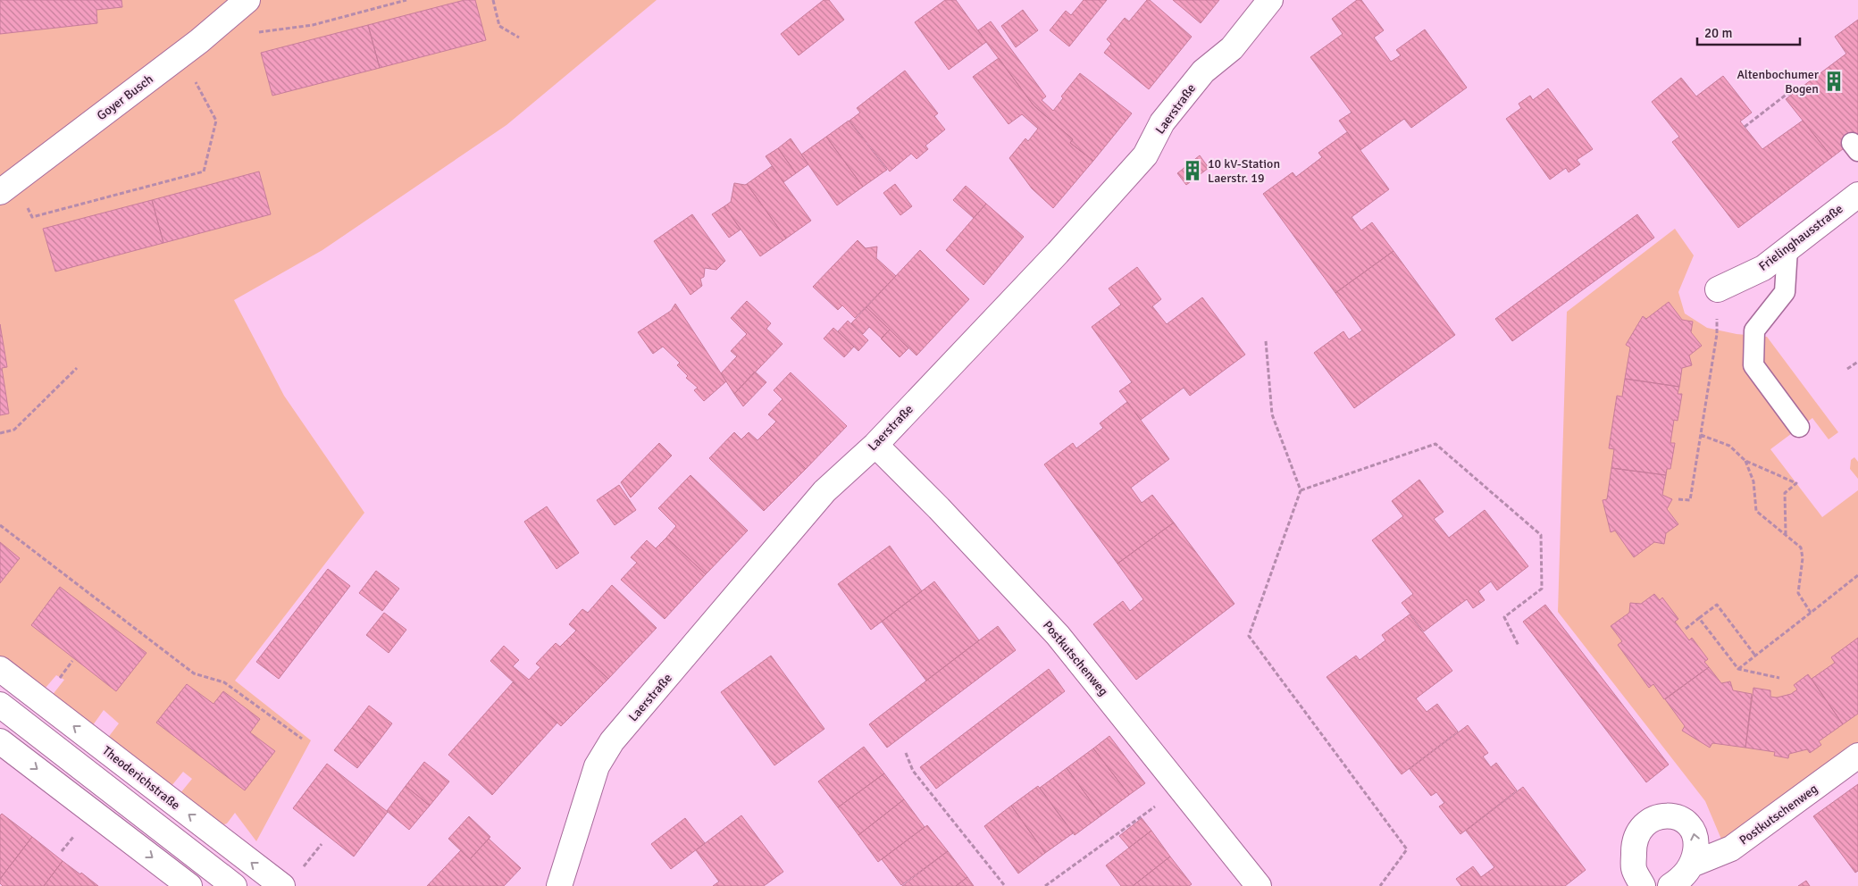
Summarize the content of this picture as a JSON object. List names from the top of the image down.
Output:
{
  "streets": {
    "street": [
      "Goyer Busch",
      "Laerstraße",
      "Frielinghausstraße",
      "Postkutschenweg",
      "Theoderichstraße"
    ]
  },
  "crossings": [
    ["Laerstraße", "Postkutschenweg"]
  ],
  "places": {
    "building": ["Altenbochumer Bogen", "10 kV-Station Laerstr. 19"]
  },
  "scale_bar": "20 m"
}
